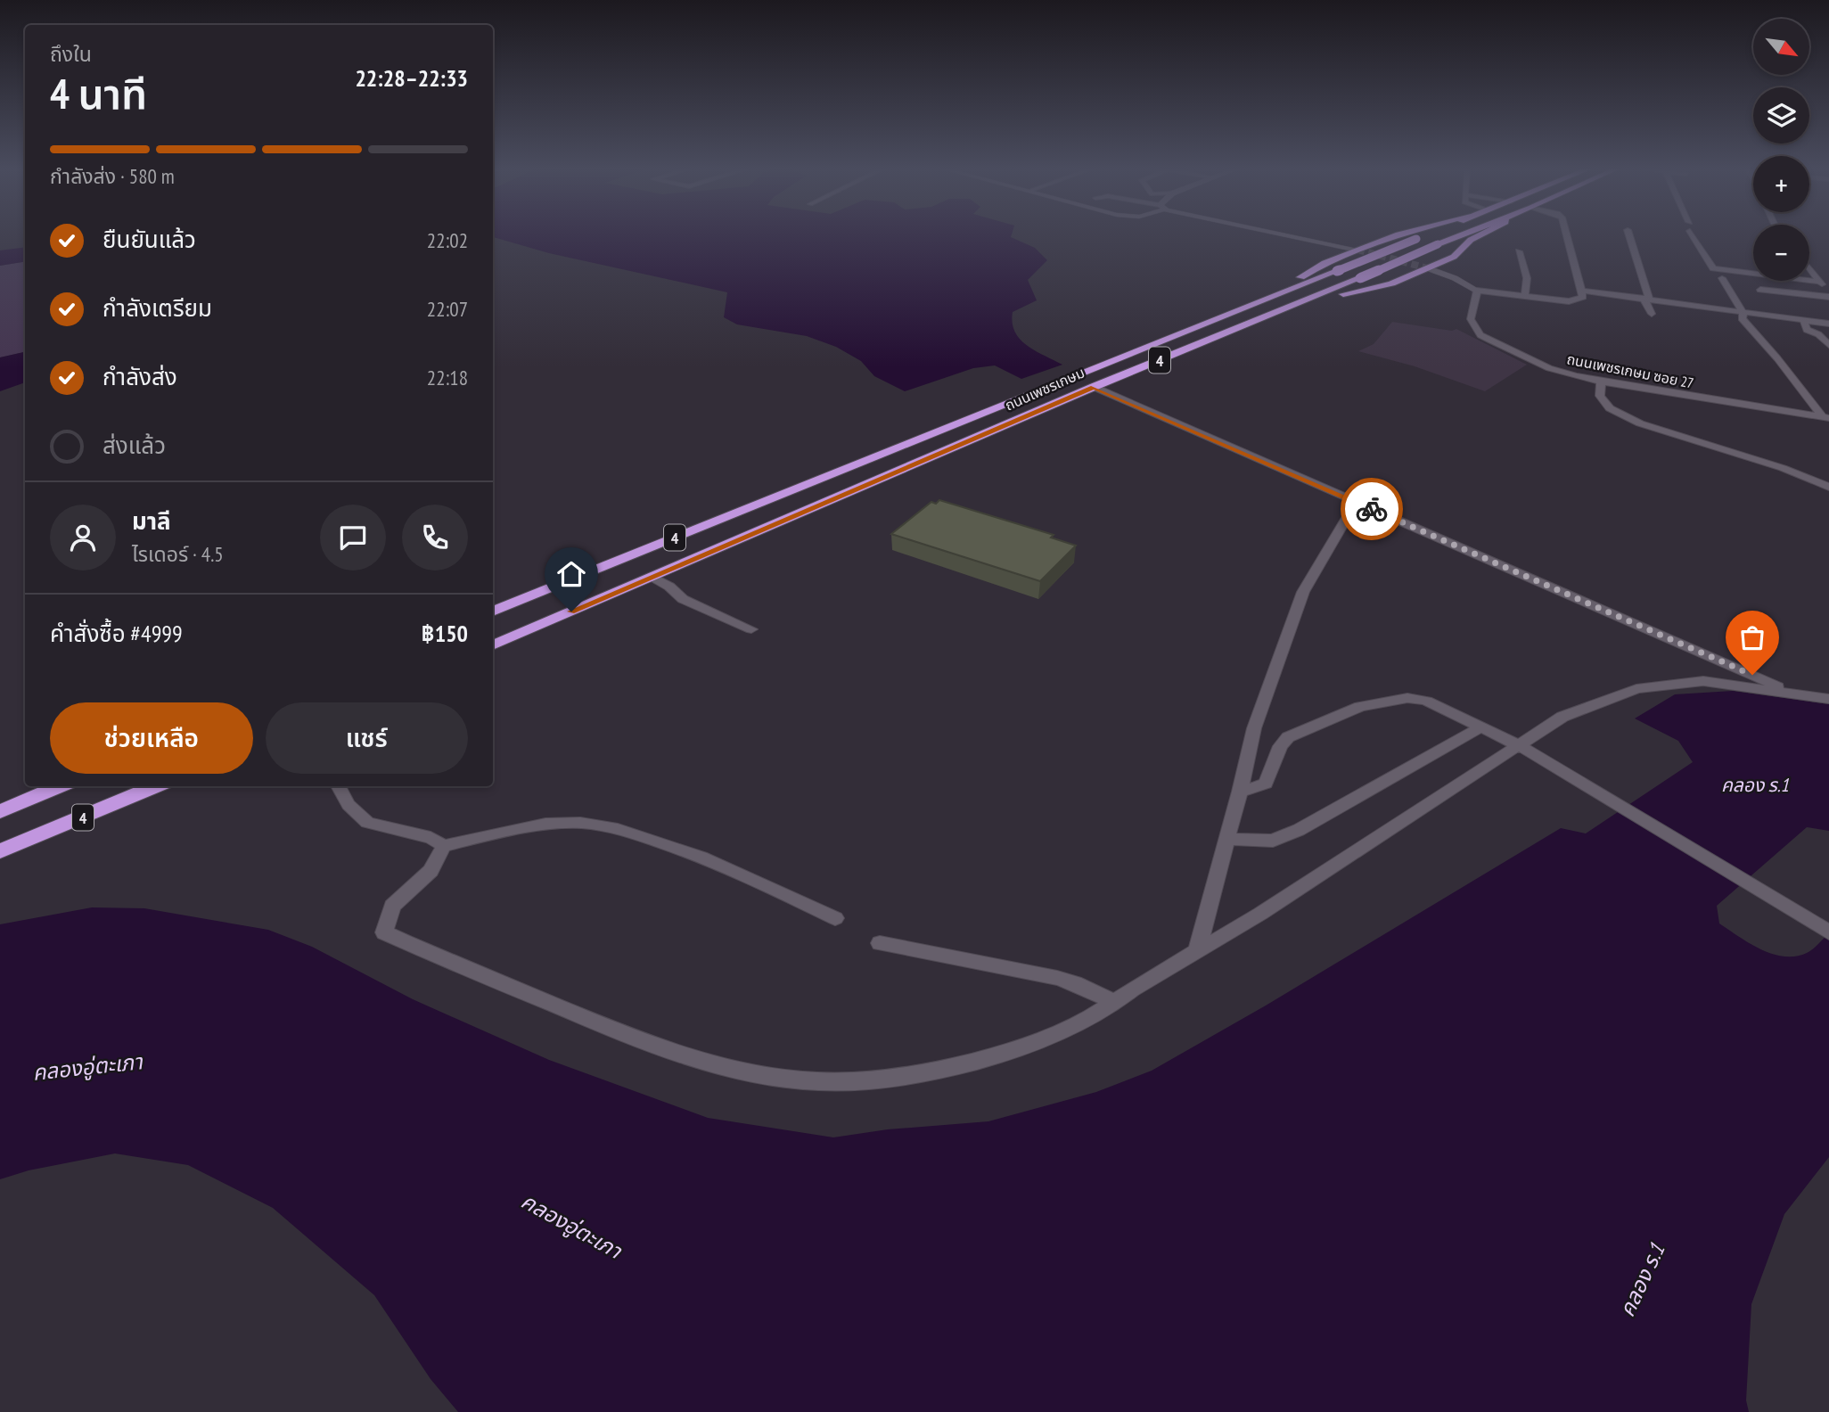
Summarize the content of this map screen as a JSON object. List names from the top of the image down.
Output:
{
  "streets": {
    "highway": ["4", "ถนนเพชรเกษม"],
    "street": ["ถนนเพชรเกษม ซอย 27"]
  },
  "water": ["คลอง ร.1", "คลองอู่ตะเภา"],
  "north": "bottom right",
  "page": {
    "map_buttons": ["+", "−"],
    "heading": ["4 นาที", "ถึงใน", "22:28–22:33"],
    "panel": [
      "มาลี",
      "ไรเดอร์ · 4.5",
      "คำสั่งซื้อ #4999",
      "฿150"
    ],
    "bar": "กำลังส่ง · 580 m",
    "list": [
      ["ยืนยันแล้ว", "22:02"],
      ["กำลังเตรียม", "22:07"],
      ["กำลังส่ง", "22:18"],
      "ส่งแล้ว"
    ],
    "buttons": ["ช่วยเหลือ", "แชร์"]
  }
}
